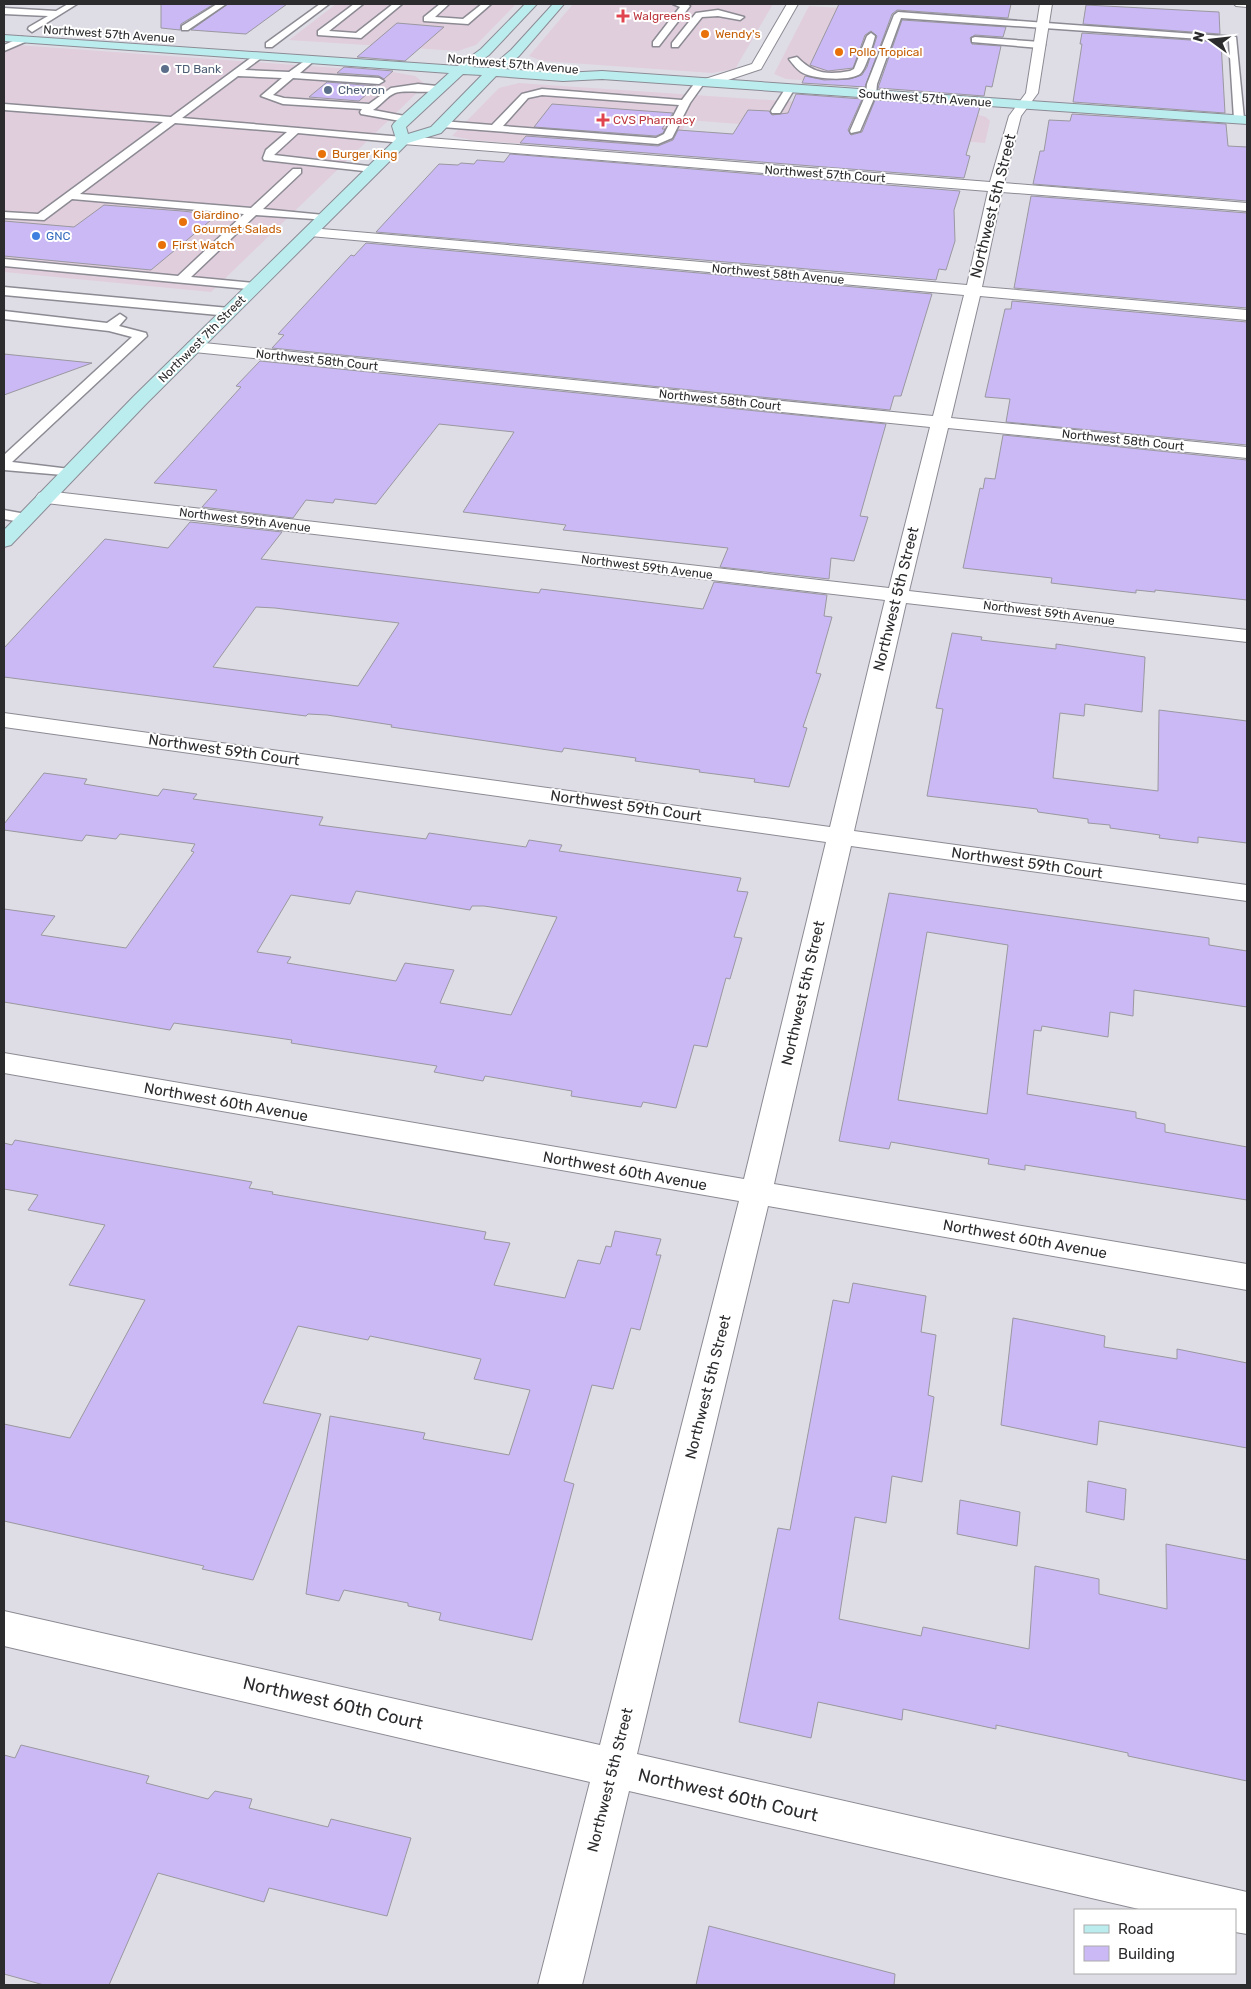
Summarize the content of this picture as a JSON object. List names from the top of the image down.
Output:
{
  "streets": {
    "main road": ["Northwest 57th Avenue", "Southwest 57th Avenue", "Northwest 7th Street"],
    "street": [
      "Northwest 57th Court",
      "Northwest 5th Street",
      "Northwest 58th Avenue",
      "Northwest 58th Court",
      "Northwest 59th Avenue",
      "Northwest 59th Court",
      "Northwest 60th Avenue",
      "Northwest 60th Court"
    ]
  },
  "crossings": [
    ["Northwest 57th Avenue", "Southwest 57th Avenue"],
    ["Northwest 57th Avenue", "Northwest 7th Street"],
    ["Southwest 57th Avenue", "Northwest 5th Street"],
    ["Northwest 57th Court", "Northwest 5th Street"],
    ["Northwest 57th Court", "Northwest 7th Street"],
    ["Northwest 5th Street", "Northwest 58th Avenue"],
    ["Northwest 5th Street", "Northwest 58th Court"],
    ["Northwest 5th Street", "Northwest 59th Avenue"],
    ["Northwest 5th Street", "Northwest 59th Court"],
    ["Northwest 5th Street", "Northwest 60th Avenue"],
    ["Northwest 5th Street", "Northwest 60th Court"],
    ["Northwest 58th Avenue", "Northwest 7th Street"],
    ["Northwest 7th Street", "Northwest 58th Court"],
    ["Northwest 7th Street", "Northwest 59th Avenue"]
  ],
  "places": {
    "health": ["Walgreens", "CVS Pharmacy"],
    "other": [
      "Wendy's",
      "Pollo Tropical",
      "TD Bank",
      "Chevron",
      "Burger King",
      "Giardino Gourmet Salads",
      "GNC",
      "First Watch"
    ]
  },
  "legend": ["Road", "Building"],
  "north": "left"
}
